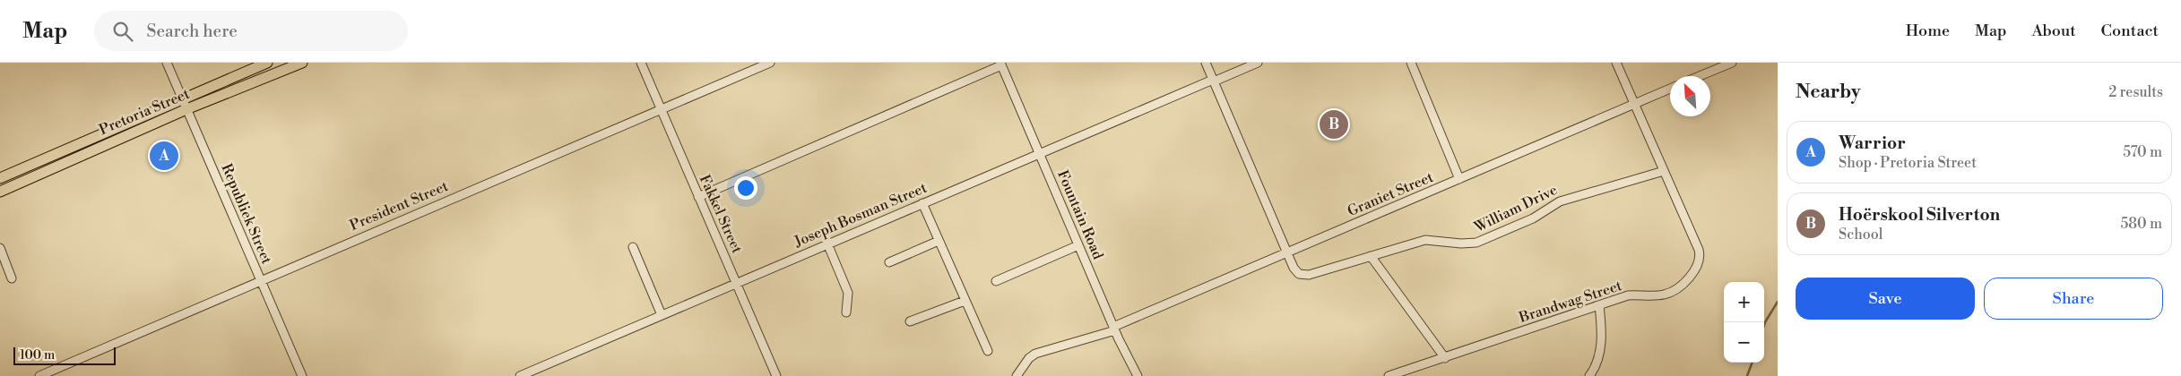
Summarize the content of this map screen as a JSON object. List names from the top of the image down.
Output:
{
  "streets": {
    "main road": ["Pretoria Street"],
    "street": [
      "Graniet Street",
      "President Street",
      "William Drive",
      "Republiek Street",
      "Fakkel Street",
      "Joseph Bosman Street",
      "Fountain Road",
      "Brandwag Street"
    ]
  },
  "crossings": [
    ["Pretoria Street", "Republiek Street"],
    ["Graniet Street", "William Drive"],
    ["Graniet Street", "Fountain Road"],
    ["Graniet Street", "Brandwag Street"],
    ["President Street", "Republiek Street"],
    ["President Street", "Fakkel Street"],
    ["William Drive", "Brandwag Street"],
    ["Fakkel Street", "Joseph Bosman Street"],
    ["Joseph Bosman Street", "Fountain Road"]
  ],
  "scale_bar": "100 m",
  "north": "top left",
  "page": {
    "header": "Map",
    "search": "Search here",
    "nav": [
      "Home",
      "Map",
      "About",
      "Contact"
    ],
    "heading": ["Nearby", "2 results"],
    "pins": ["B", "A"],
    "list": [
      {
        "mark": "A",
        "name": "Warrior",
        "note": "Shop · Pretoria Street",
        "value": "570 m"
      },
      {
        "mark": "B",
        "name": "Hoërskool Silverton",
        "note": "School",
        "value": "580 m"
      }
    ],
    "buttons": ["Save", "Share"],
    "map_buttons": ["+", "−"],
    "scale": "100 m"
  }
}
